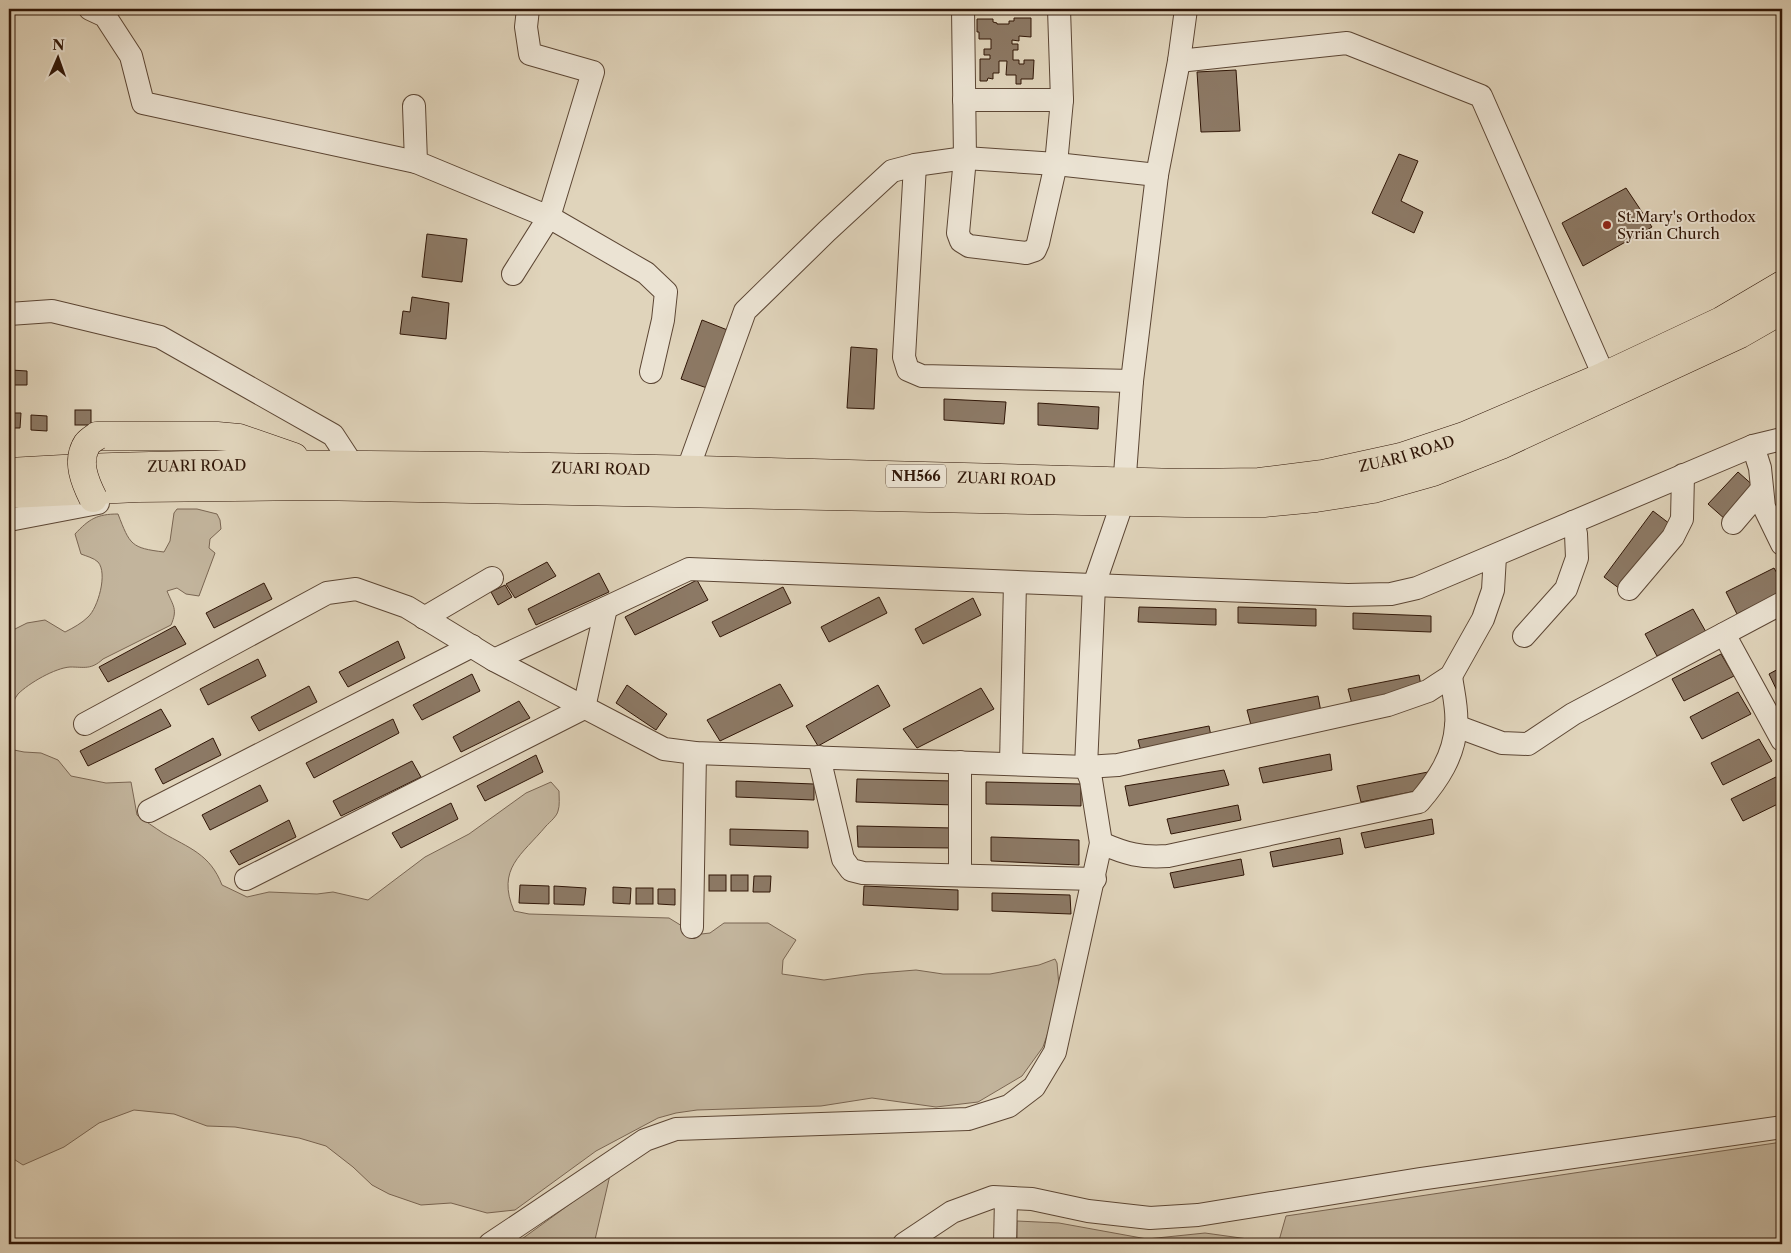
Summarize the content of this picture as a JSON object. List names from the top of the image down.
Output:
{
  "streets": {
    "highway": ["ZUARI ROAD", "NH566"]
  },
  "places": ["St.Mary's Orthodox Syrian Church"],
  "north": "top"
}
